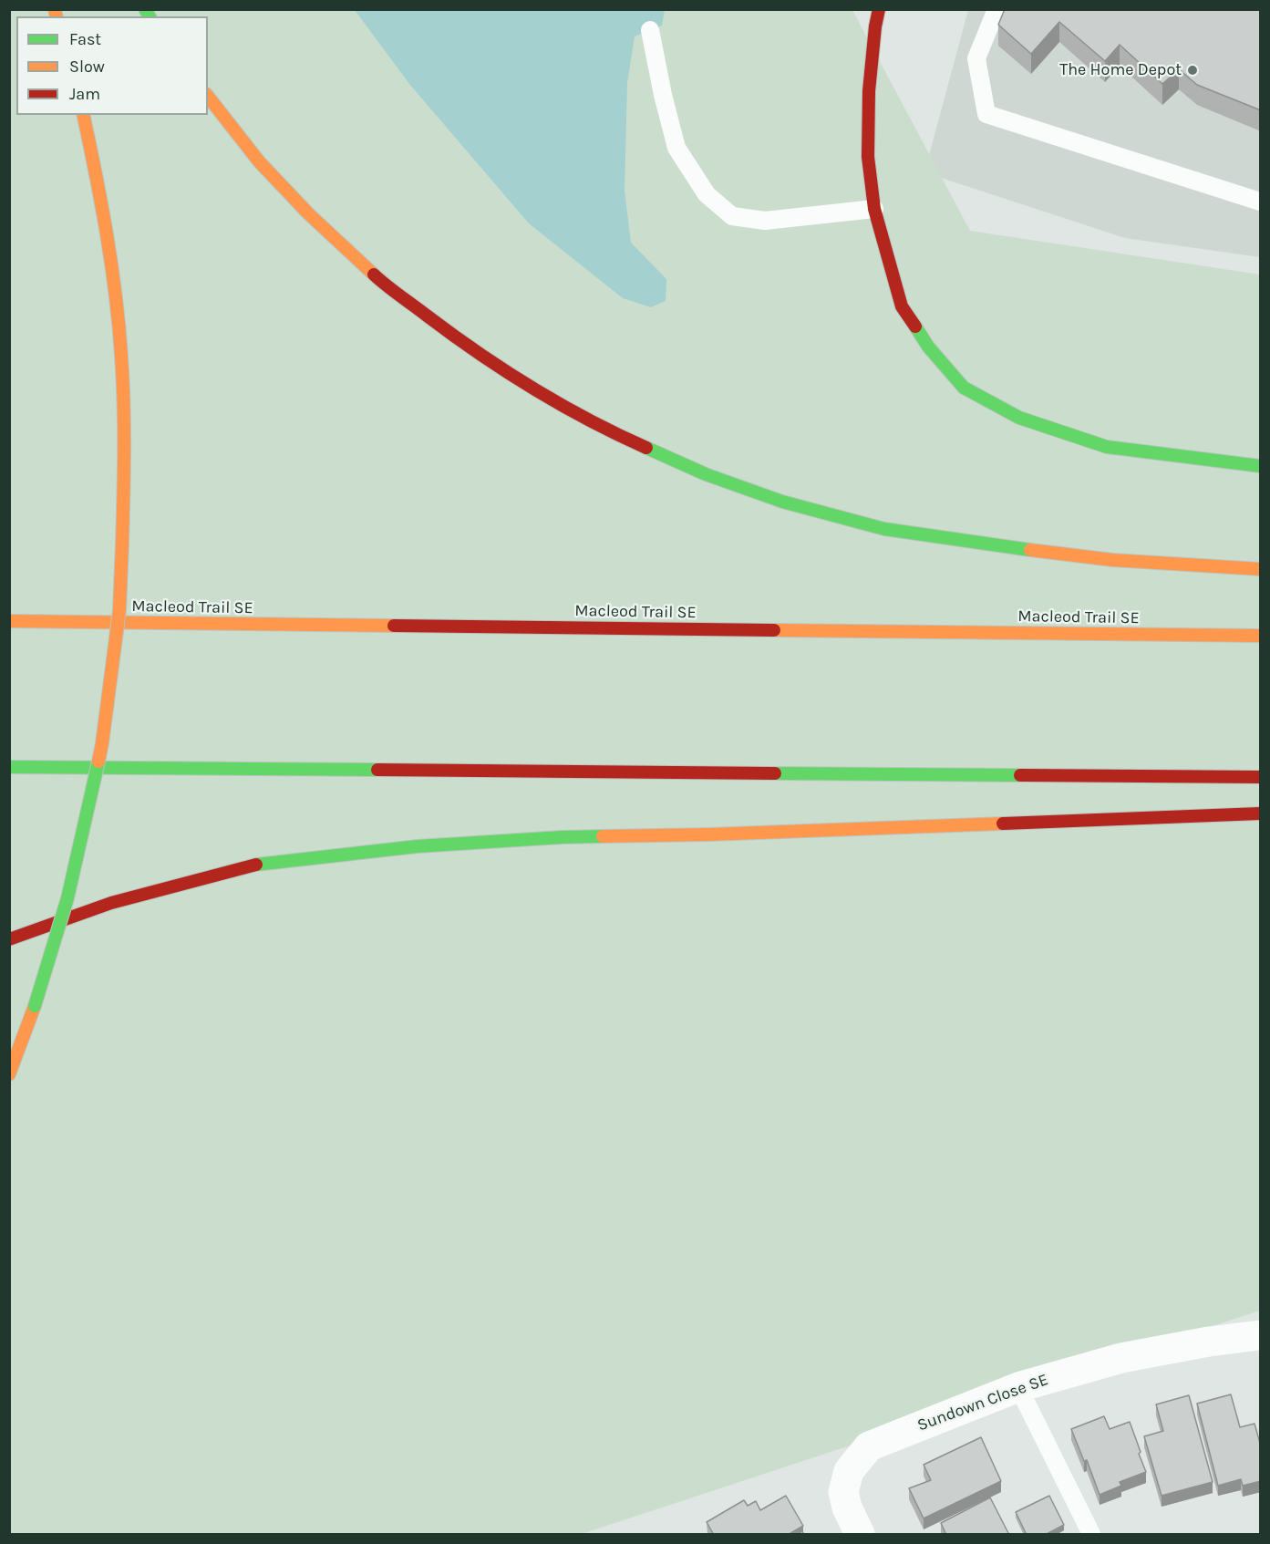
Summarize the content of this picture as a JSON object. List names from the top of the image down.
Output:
{
  "streets": {
    "main road": ["Macleod Trail SE"],
    "street": ["Sundown Close SE"]
  },
  "places": ["The Home Depot"],
  "legend": ["Fast", "Slow", "Jam"]
}
